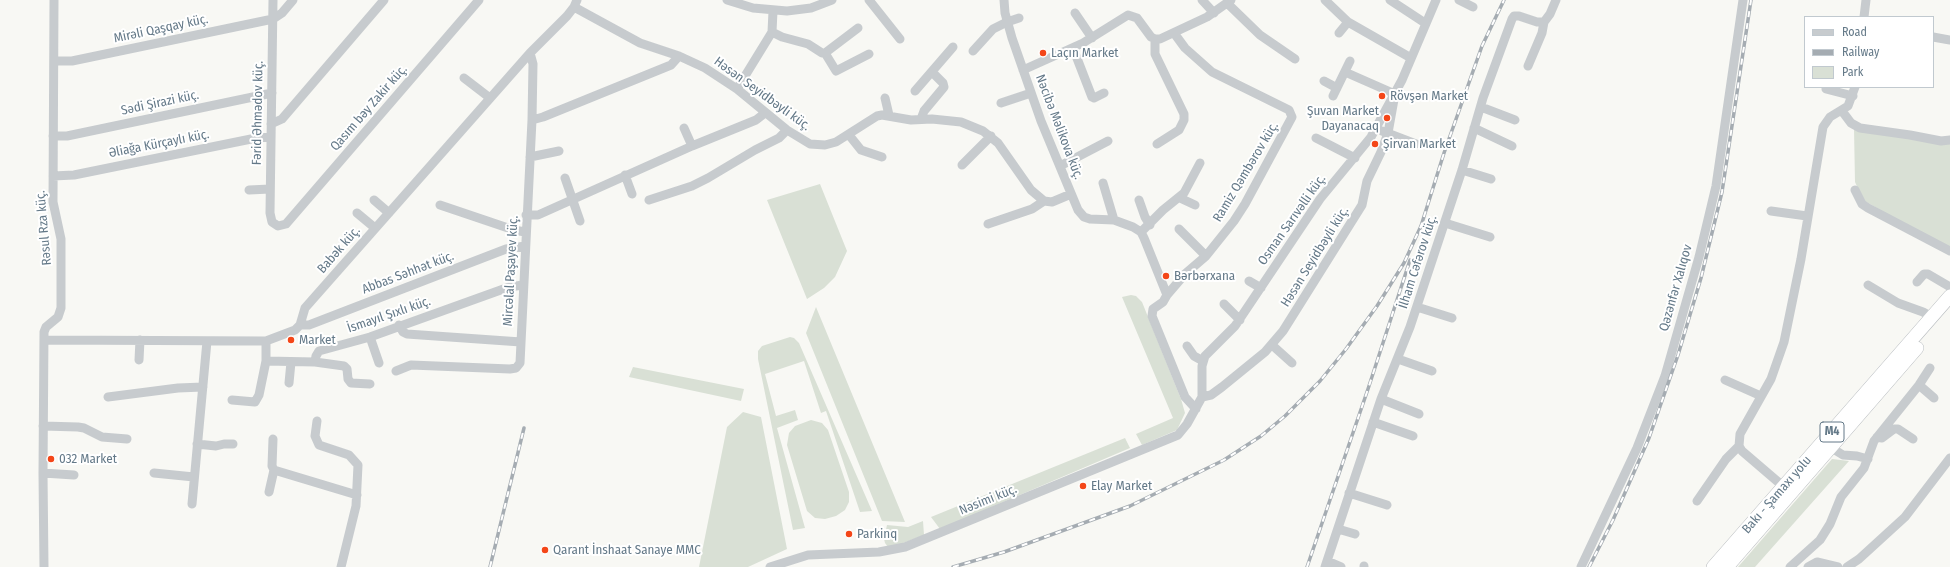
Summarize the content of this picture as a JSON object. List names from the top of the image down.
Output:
{
  "streets": {
    "highway": ["M4", "Bakı - Şamaxı yolu"],
    "street": [
      "Mirəli Qaşqay küç.",
      "Həsən Seyidbəyli küç.",
      "Sədi Şirazi küç.",
      "Qasım bəy Zakir küç.",
      "Fərid Əhmədov küç.",
      "Nəcibə Məlikova küç.",
      "Əliağa Kürçaylı küç.",
      "Ramiz Qəmbərov küç.",
      "Osman Sarıvəlli küç.",
      "Rəsul Rza küç.",
      "Babək küç.",
      "İlham Cəfərov küç.",
      "Mircəlal Paşayev küç.",
      "Abbas Səhhət küç.",
      "Qəzənfər Xalıqov",
      "İsmayıl Şıxlı küç.",
      "Nəsimi küç."
    ]
  },
  "crossings": [
    ["Mirəli Qaşqay küç.", "Fərid Əhmədov küç."],
    ["Mirəli Qaşqay küç.", "Rəsul Rza küç."],
    ["Həsən Seyidbəyli küç.", "Osman Sarıvəlli küç."],
    ["Həsən Seyidbəyli küç.", "Babək küç."],
    ["Sədi Şirazi küç.", "Fərid Əhmədov küç."],
    ["Sədi Şirazi küç.", "Rəsul Rza küç."],
    ["Qasım bəy Zakir küç.", "Fərid Əhmədov küç."],
    ["Fərid Əhmədov küç.", "Əliağa Kürçaylı küç."],
    ["Əliağa Kürçaylı küç.", "Rəsul Rza küç."],
    ["Babək küç.", "Mircəlal Paşayev küç."],
    ["Babək küç.", "Abbas Səhhət küç."],
    ["Mircəlal Paşayev küç.", "Abbas Səhhət küç."],
    ["Mircəlal Paşayev küç.", "İsmayıl Şıxlı küç."]
  ],
  "places": [
    "Laçın Market",
    "Rövşən Market",
    "Şuvan Market Dayanacaq",
    "Şirvan Market",
    "Bərbərxana",
    "Market",
    "032 Market",
    "Elay Market",
    "Parkinq",
    "Qarant İnshaat Sanaye MMC"
  ],
  "legend": ["Road", "Railway", "Park"]
}
